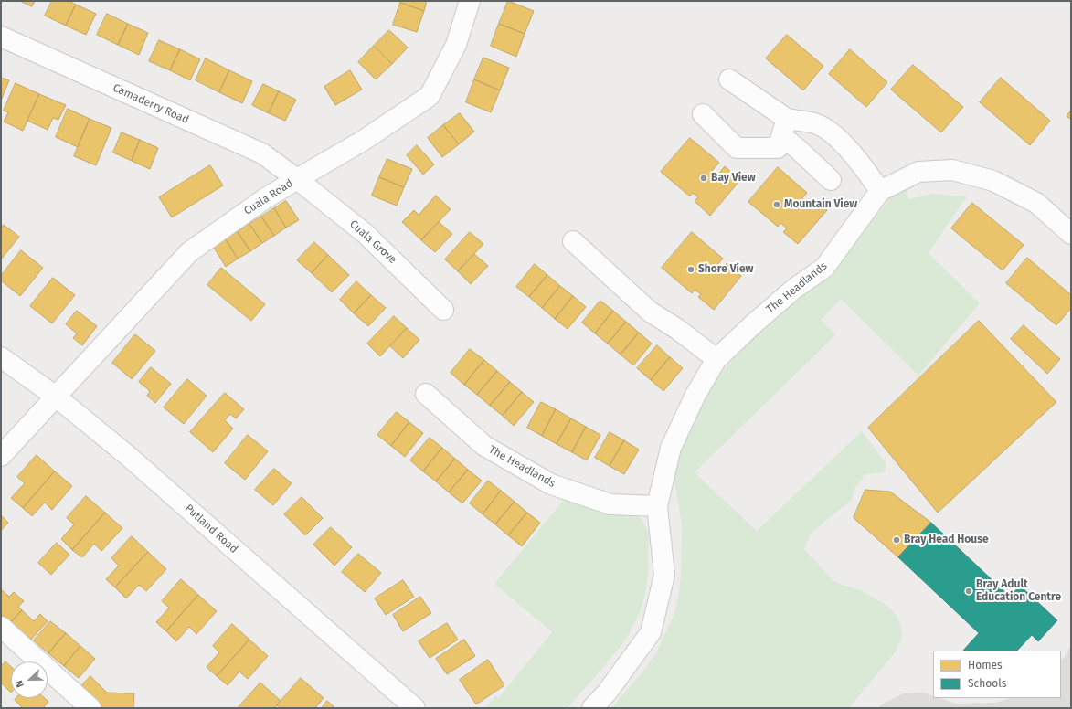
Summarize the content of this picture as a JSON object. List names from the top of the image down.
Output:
{
  "streets": {
    "street": [
      "Camaderry Road",
      "Cuala Road",
      "Cuala Grove",
      "The Headlands",
      "Putland Road"
    ]
  },
  "crossings": [
    ["Camaderry Road", "Cuala Road"],
    ["Camaderry Road", "Cuala Grove"],
    ["Cuala Road", "Cuala Grove"],
    ["Cuala Road", "Putland Road"]
  ],
  "places": [
    "Bay View",
    "Mountain View",
    "Shore View",
    "Bray Head House",
    "Bray Adult Education Centre"
  ],
  "legend": ["Homes", "Schools"],
  "north": "left"
}
